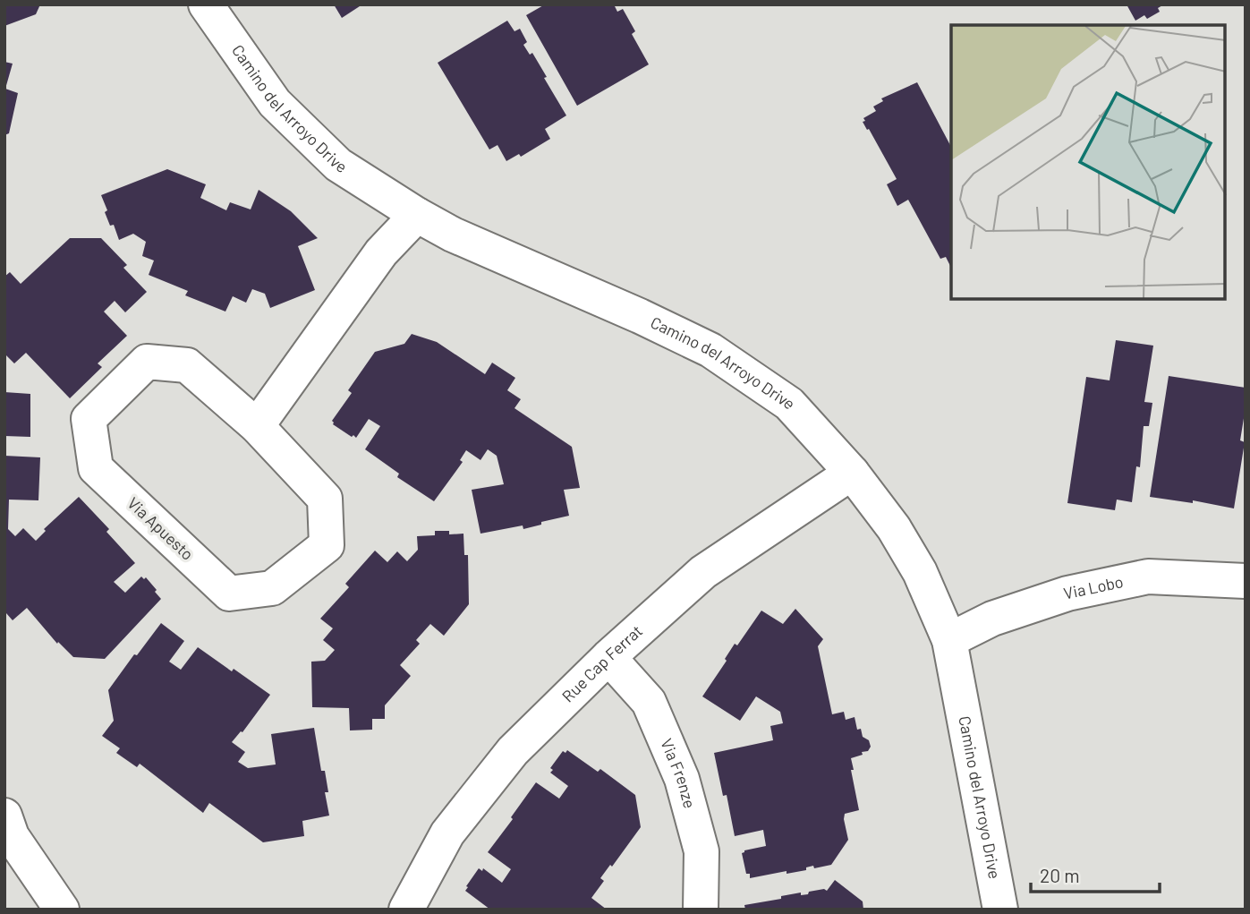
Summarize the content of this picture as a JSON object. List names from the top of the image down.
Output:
{
  "streets": {
    "street": [
      "Camino del Arroyo Drive",
      "Via Apuesto",
      "Via Lobo",
      "Rue Cap Ferrat",
      "Via Frenze"
    ]
  },
  "crossings": [
    ["Camino del Arroyo Drive", "Via Lobo"],
    ["Camino del Arroyo Drive", "Rue Cap Ferrat"],
    ["Rue Cap Ferrat", "Via Frenze"]
  ],
  "scale_bar": "20 m"
}
